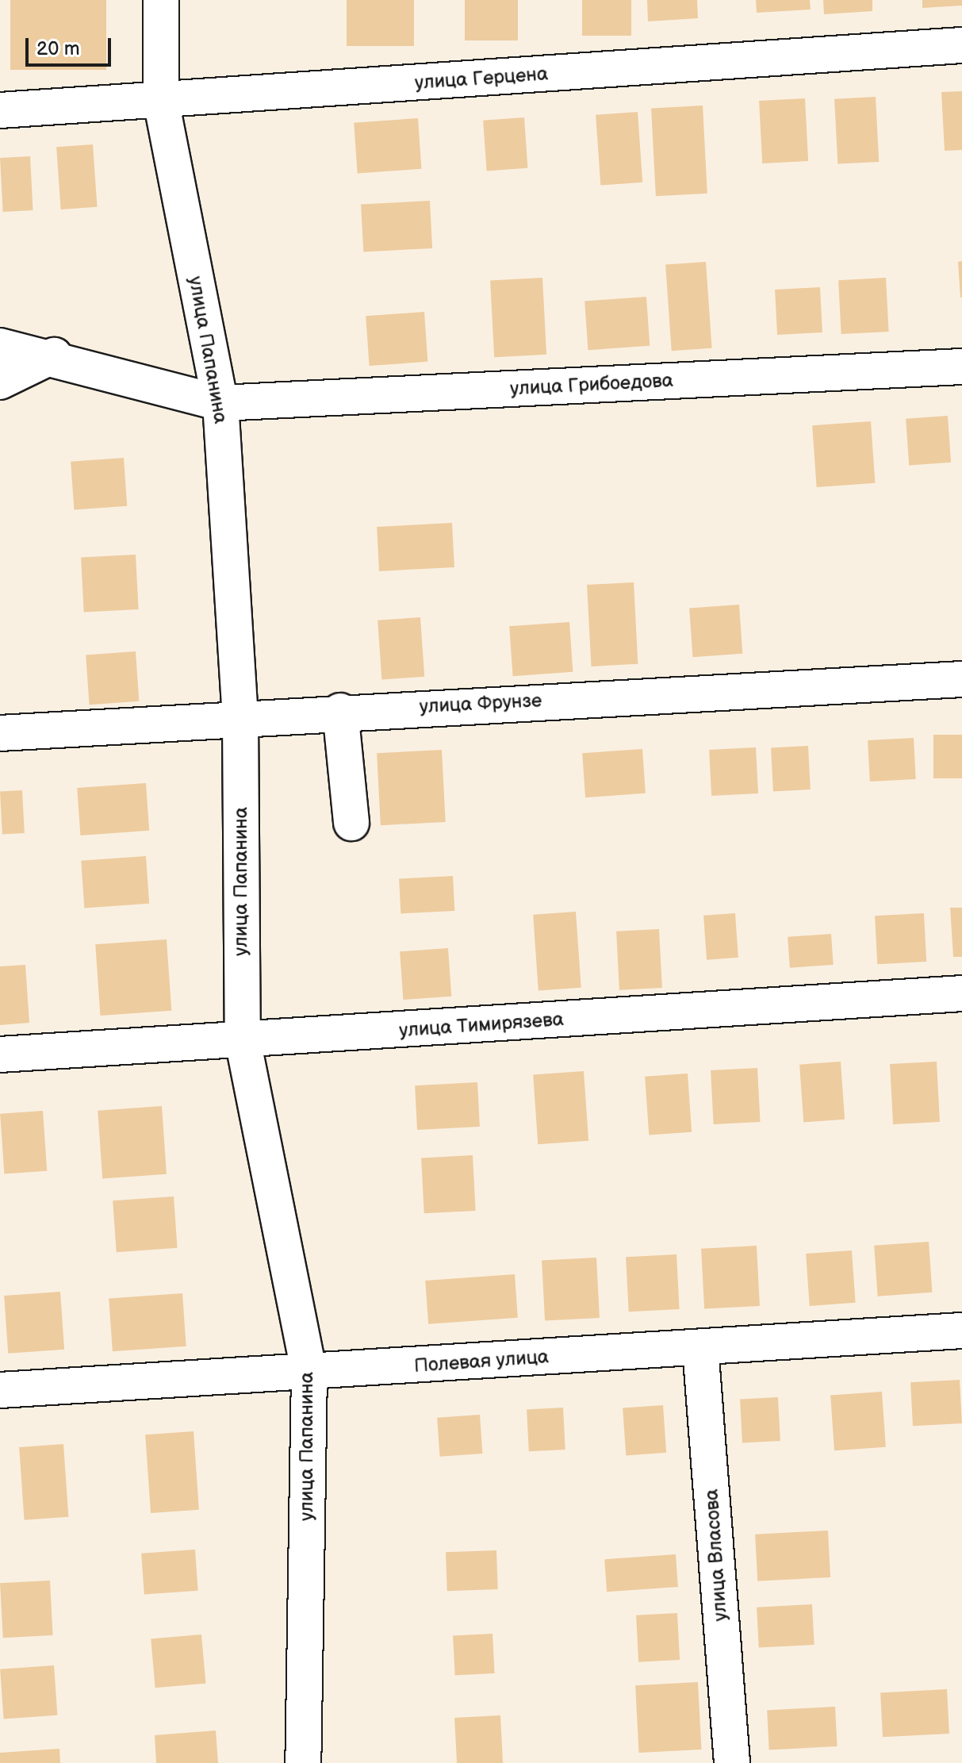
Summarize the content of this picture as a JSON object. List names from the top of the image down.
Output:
{
  "streets": {
    "street": [
      "улица Герцена",
      "улица Папанина",
      "улица Грибоедова",
      "улица Фрунзе",
      "улица Тимирязева",
      "Полевая улица",
      "улица Власова"
    ]
  },
  "crossings": [
    ["улица Герцена", "улица Папанина"],
    ["улица Папанина", "улица Грибоедова"],
    ["улица Папанина", "улица Фрунзе"],
    ["улица Папанина", "улица Тимирязева"],
    ["улица Папанина", "Полевая улица"],
    ["Полевая улица", "улица Власова"]
  ],
  "scale_bar": "20 m"
}
